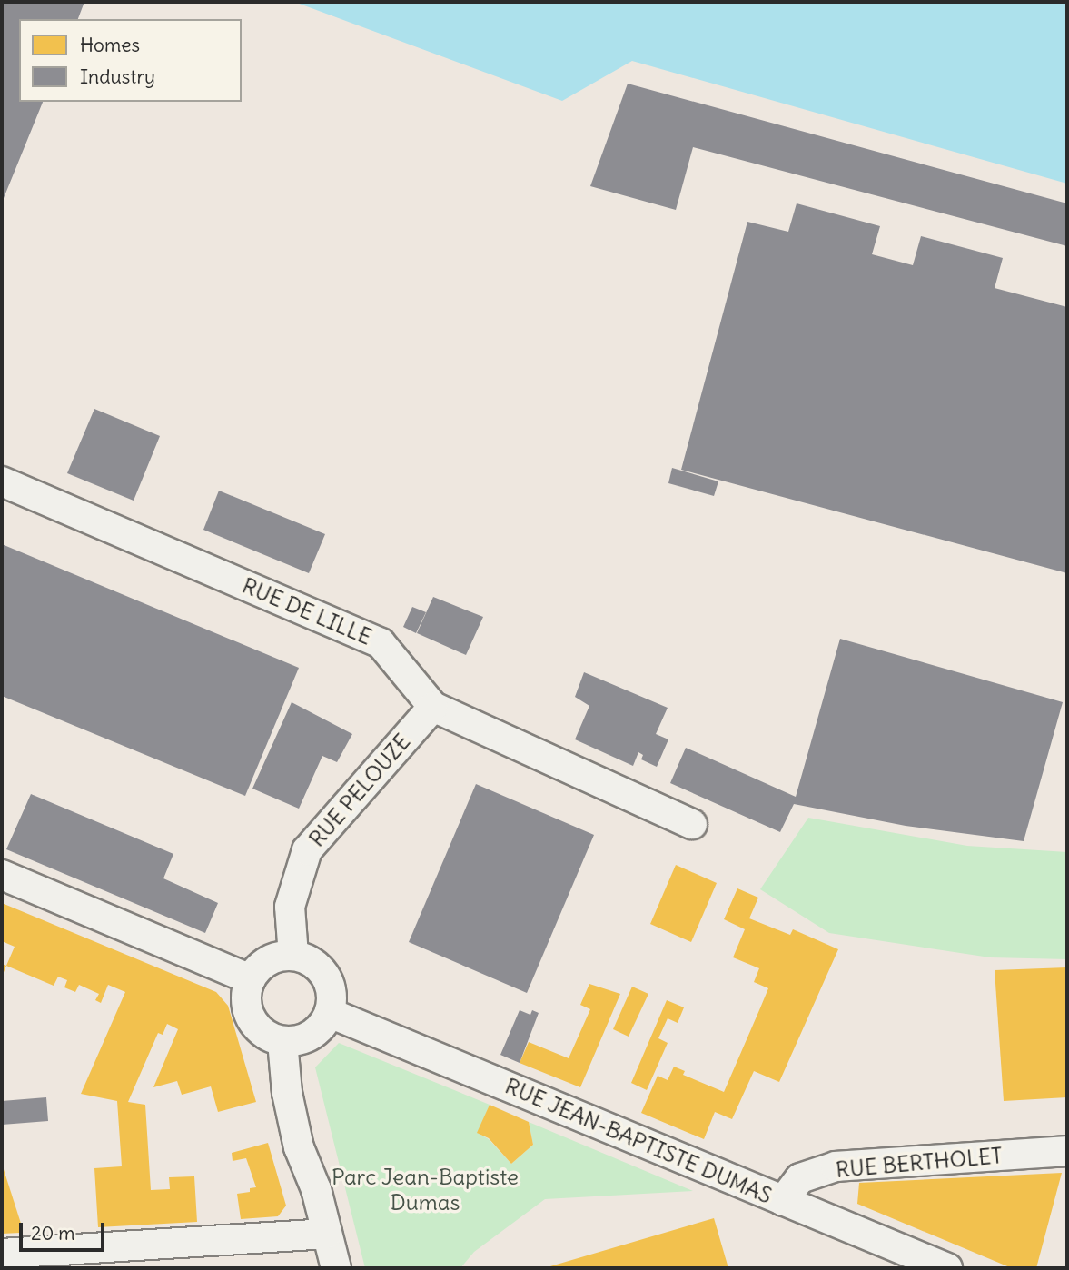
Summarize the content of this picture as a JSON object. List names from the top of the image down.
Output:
{
  "streets": {
    "street": [
      "RUE DE LILLE",
      "RUE PELOUZE",
      "RUE JEAN-BAPTISTE DUMAS",
      "RUE BERTHOLET"
    ]
  },
  "crossings": [
    ["RUE DE LILLE", "RUE PELOUZE"],
    ["RUE PELOUZE", "RUE JEAN-BAPTISTE DUMAS"],
    ["RUE JEAN-BAPTISTE DUMAS", "RUE BERTHOLET"]
  ],
  "parks": ["Parc Jean-Baptiste Dumas"],
  "legend": ["Homes", "Industry"],
  "scale_bar": "20 m"
}
